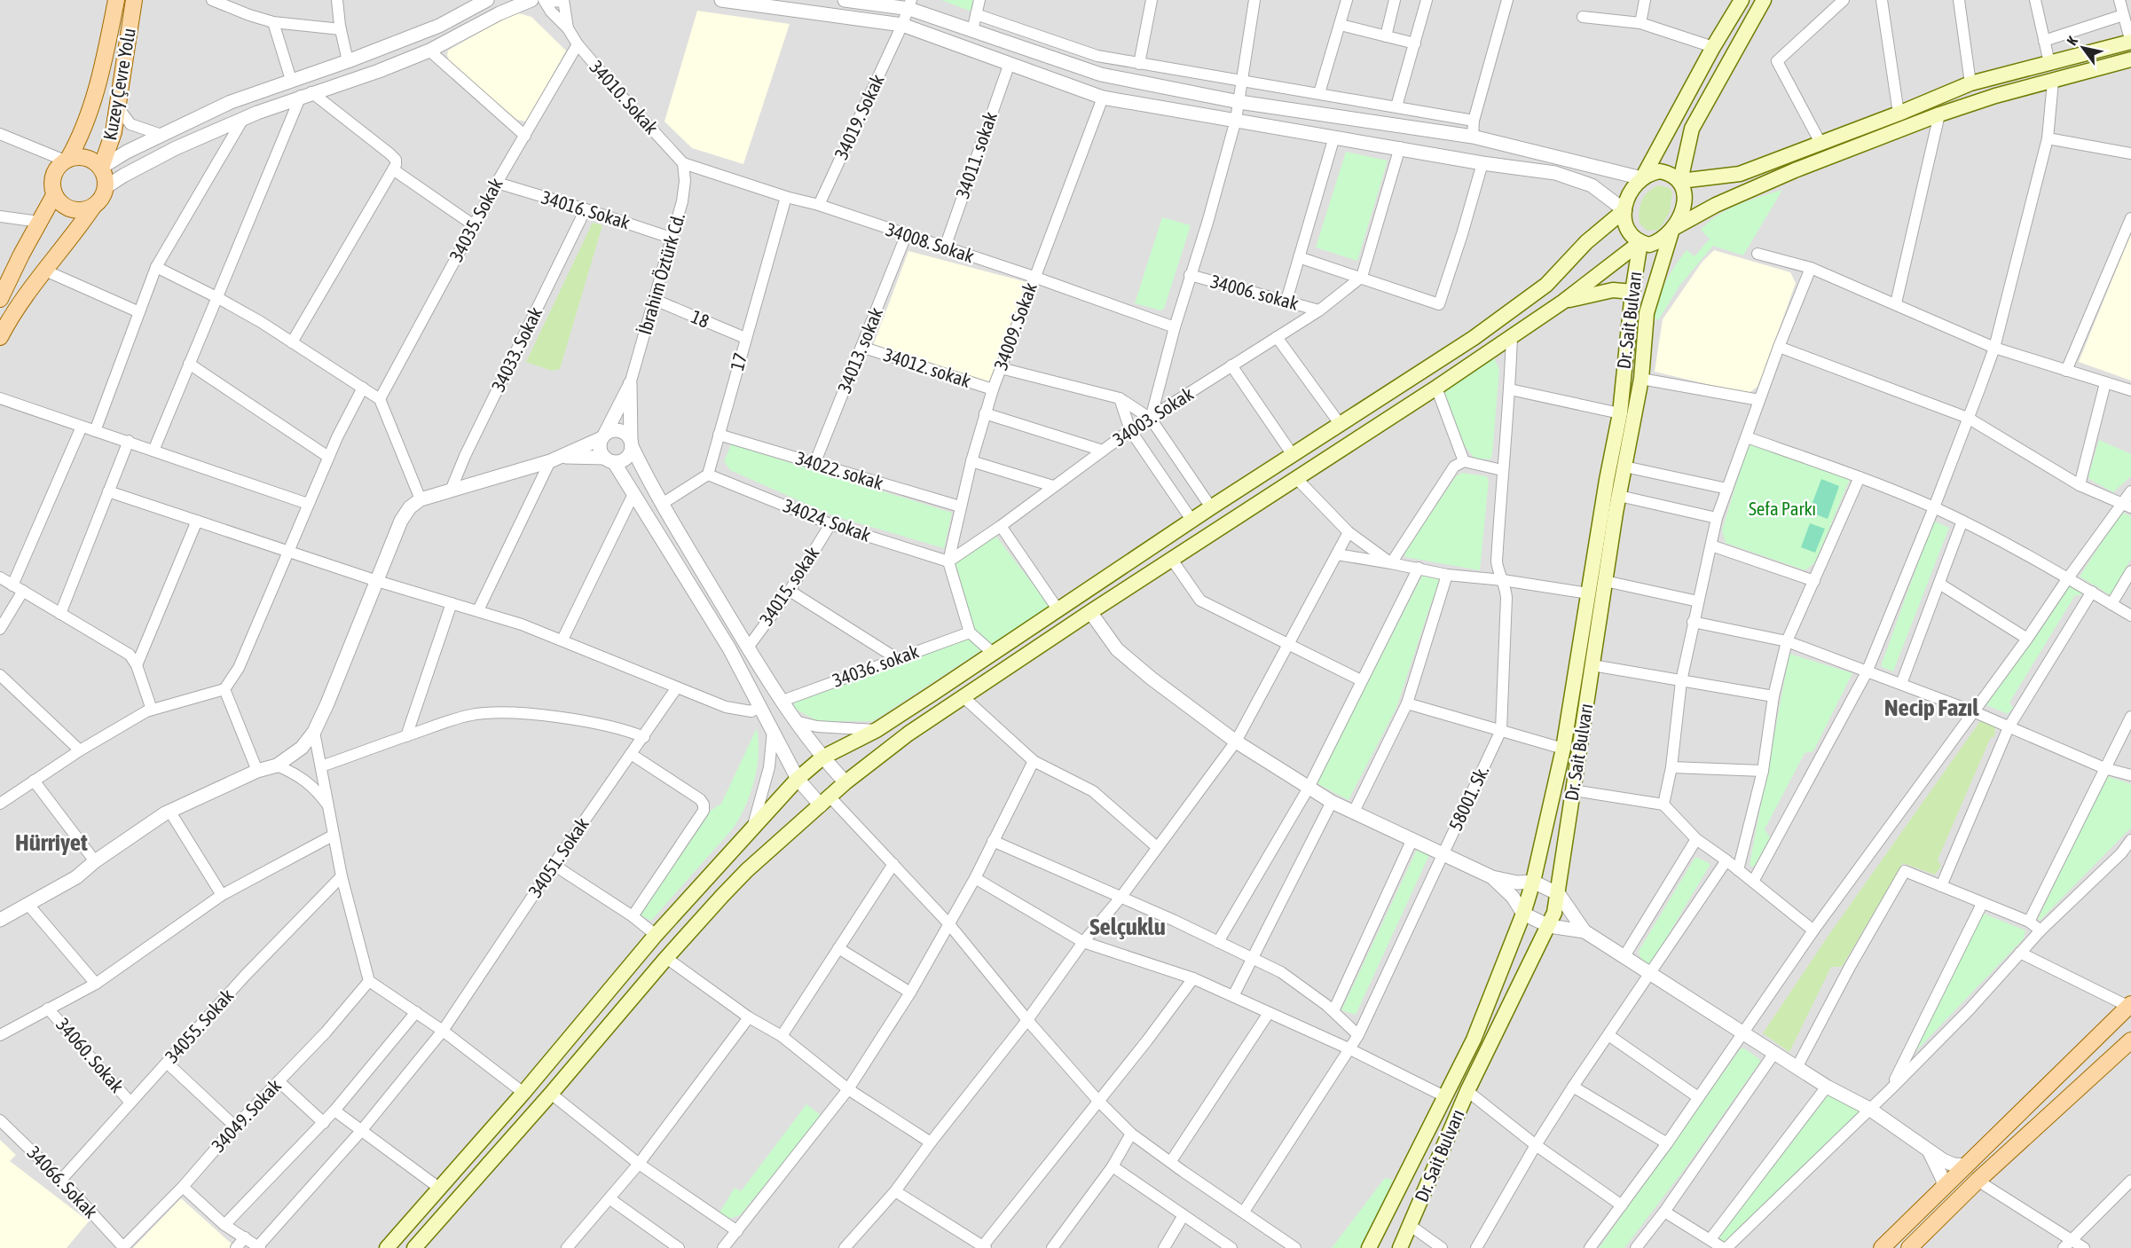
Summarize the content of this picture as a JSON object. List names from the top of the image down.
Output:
{
  "streets": {
    "main road": ["Kuzey Çevre Yolu", "Dr. Sait Bulvarı"],
    "street": [
      "34010. Sokak",
      "34019. Sokak",
      "34011. sokak",
      "34016. Sokak",
      "34035. Sokak",
      "34008. Sokak",
      "İbrahim Öztürk Cd.",
      "34006. sokak",
      "18",
      "34009. Sokak",
      "34033. Sokak",
      "34013. sokak",
      "17",
      "34012. sokak",
      "34003. Sokak",
      "34022. sokak",
      "34024. Sokak",
      "34015. sokak",
      "34036. sokak",
      "58001. Sk.",
      "34051. Sokak",
      "34055. Sokak",
      "34060. Sokak",
      "34049. Sokak",
      "34066. Sokak"
    ]
  },
  "crossings": [
    ["34010. Sokak", "34035. Sokak"],
    ["34010. Sokak", "34008. Sokak"],
    ["34010. Sokak", "İbrahim Öztürk Cd."],
    ["34019. Sokak", "34008. Sokak"],
    ["34011. sokak", "34008. Sokak"],
    ["34016. Sokak", "34035. Sokak"],
    ["34016. Sokak", "İbrahim Öztürk Cd."],
    ["34016. Sokak", "34033. Sokak"],
    ["34008. Sokak", "İbrahim Öztürk Cd."],
    ["34008. Sokak", "34009. Sokak"],
    ["34008. Sokak", "34013. sokak"],
    ["34008. Sokak", "17"],
    ["İbrahim Öztürk Cd.", "18"],
    ["34006. sokak", "34003. Sokak"],
    ["18", "17"],
    ["34009. Sokak", "34012. sokak"],
    ["34009. Sokak", "34003. Sokak"],
    ["34009. Sokak", "34022. sokak"],
    ["34009. Sokak", "34024. Sokak"],
    ["34013. sokak", "34012. sokak"],
    ["34013. sokak", "34022. sokak"],
    ["17", "34022. sokak"],
    ["17", "34024. Sokak"],
    ["34003. Sokak", "34024. Sokak"],
    ["34024. Sokak", "34015. sokak"],
    ["34055. Sokak", "34060. Sokak"],
    ["34055. Sokak", "34066. Sokak"],
    ["34049. Sokak", "34066. Sokak"]
  ],
  "districts": ["Necip Fazıl", "Hürriyet", "Selçuklu"],
  "parks": ["Sefa Parkı"],
  "north": "top left"
}
